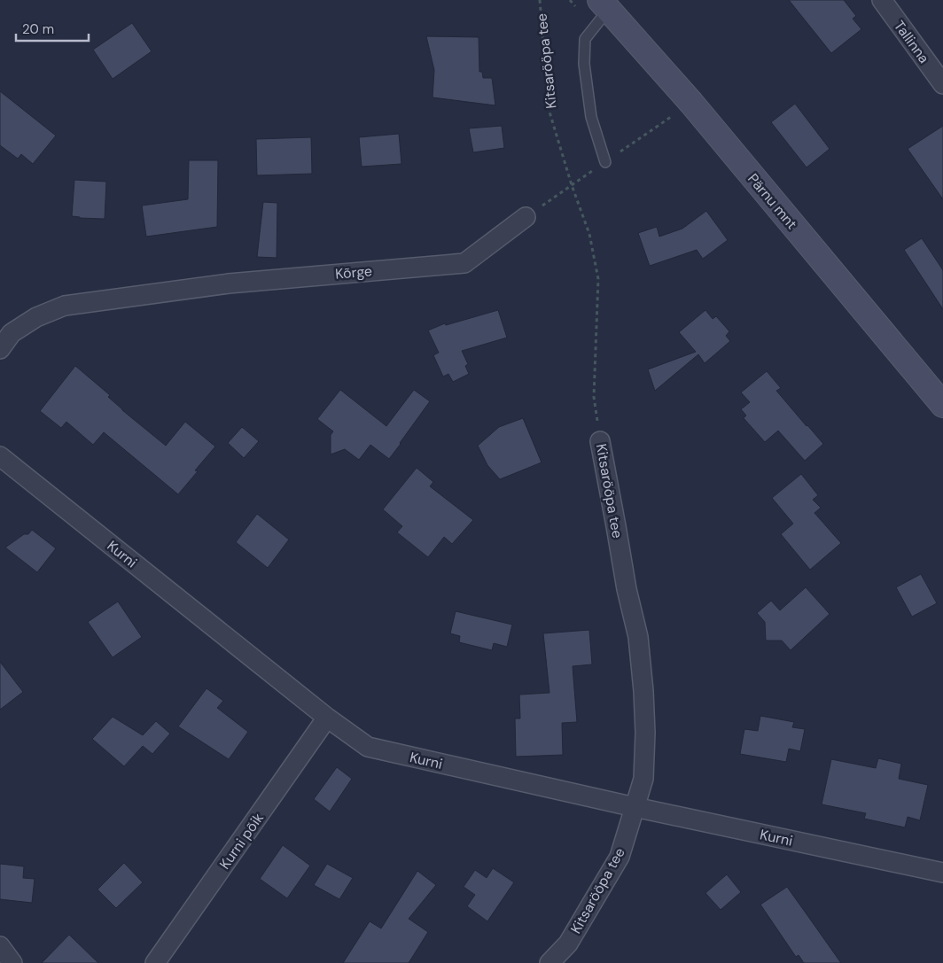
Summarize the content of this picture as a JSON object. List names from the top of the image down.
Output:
{
  "streets": {
    "main road": ["Pärnu mnt"],
    "street": [
      "Tallinna",
      "Kitsarööpa tee",
      "Kõrge",
      "Kurni",
      "Kurni põik"
    ]
  },
  "crossings": [
    ["Kitsarööpa tee", "Kurni"],
    ["Kurni", "Kurni põik"]
  ],
  "scale_bar": "20 m"
}
